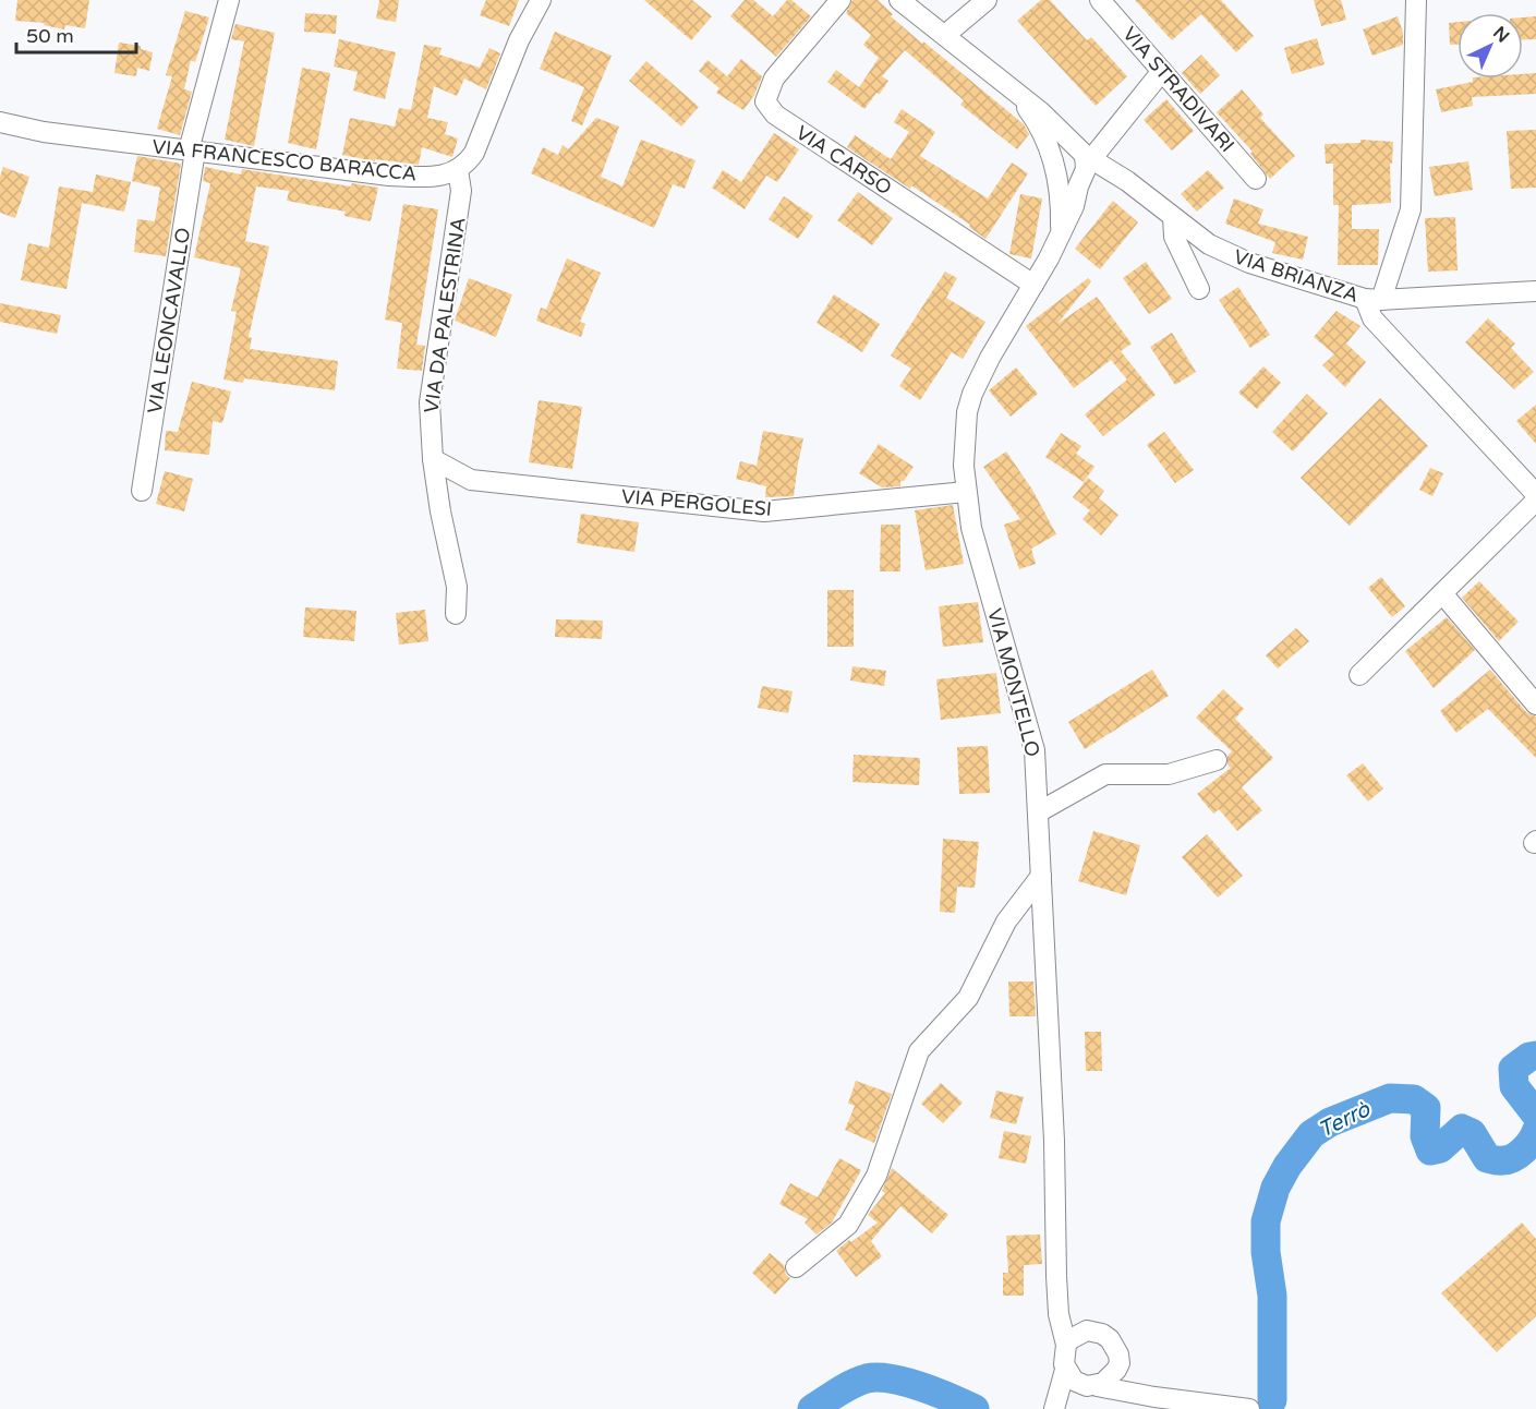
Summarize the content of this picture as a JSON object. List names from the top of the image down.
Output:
{
  "streets": {
    "street": [
      "VIA STRADIVARI",
      "VIA FRANCESCO BARACCA",
      "VIA CARSO",
      "VIA BRIANZA",
      "VIA DA PALESTRINA",
      "VIA LEONCAVALLO",
      "VIA PERGOLESI",
      "VIA MONTELLO"
    ]
  },
  "crossings": [
    ["VIA FRANCESCO BARACCA", "VIA DA PALESTRINA"],
    ["VIA FRANCESCO BARACCA", "VIA LEONCAVALLO"],
    ["VIA CARSO", "VIA MONTELLO"],
    ["VIA BRIANZA", "VIA MONTELLO"],
    ["VIA DA PALESTRINA", "VIA PERGOLESI"],
    ["VIA PERGOLESI", "VIA MONTELLO"]
  ],
  "water": ["Terrò"],
  "scale_bar": "50 m",
  "north": "top right"
}
